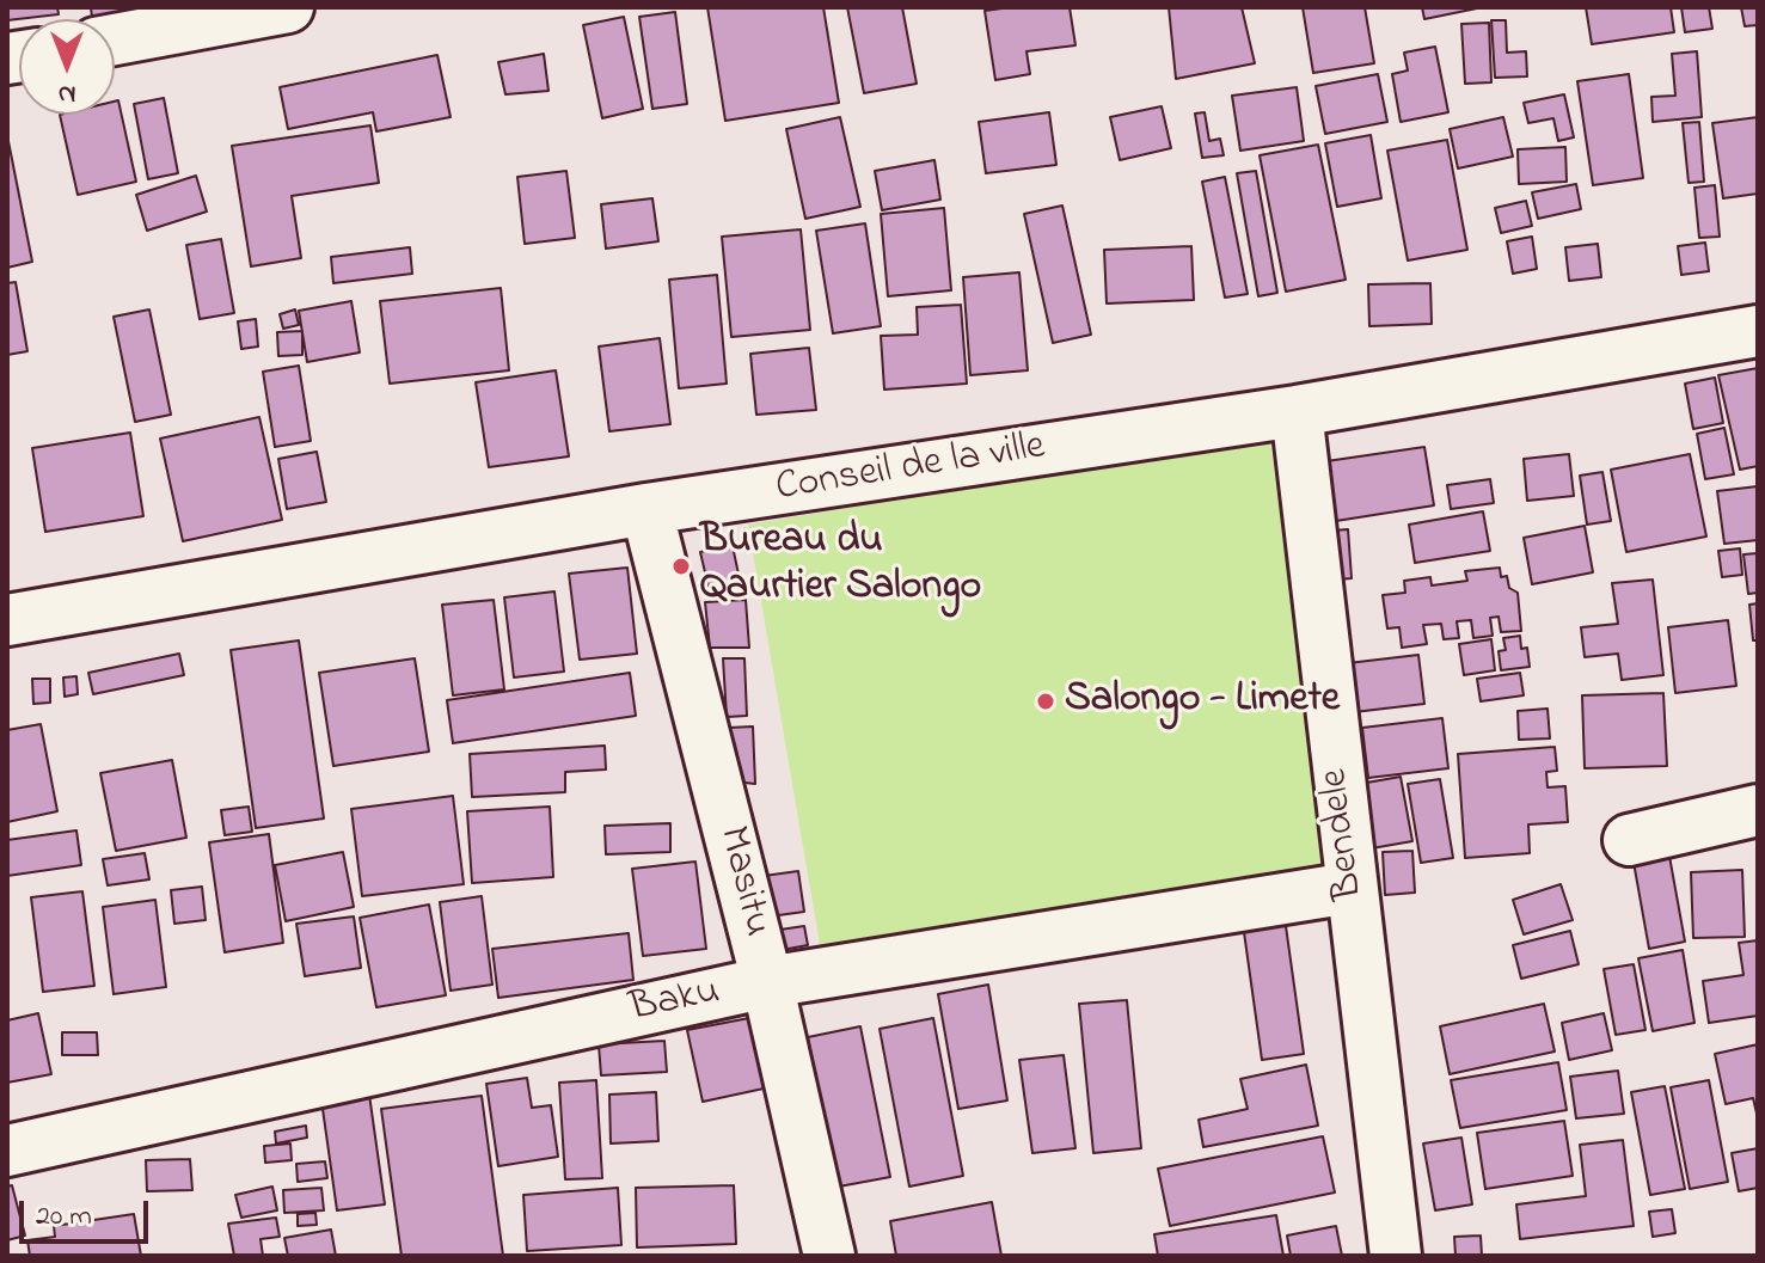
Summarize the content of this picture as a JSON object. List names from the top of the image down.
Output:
{
  "streets": {
    "street": [
      "Conseil de la ville",
      "Bendele",
      "Masitu",
      "Baku"
    ]
  },
  "crossings": [
    ["Conseil de la ville", "Bendele"],
    ["Conseil de la ville", "Masitu"],
    ["Bendele", "Baku"],
    ["Masitu", "Baku"]
  ],
  "places": ["Bureau du Qaurtier Salongo", "Salongo - Limete"],
  "scale_bar": "20 m",
  "north": "bottom"
}
